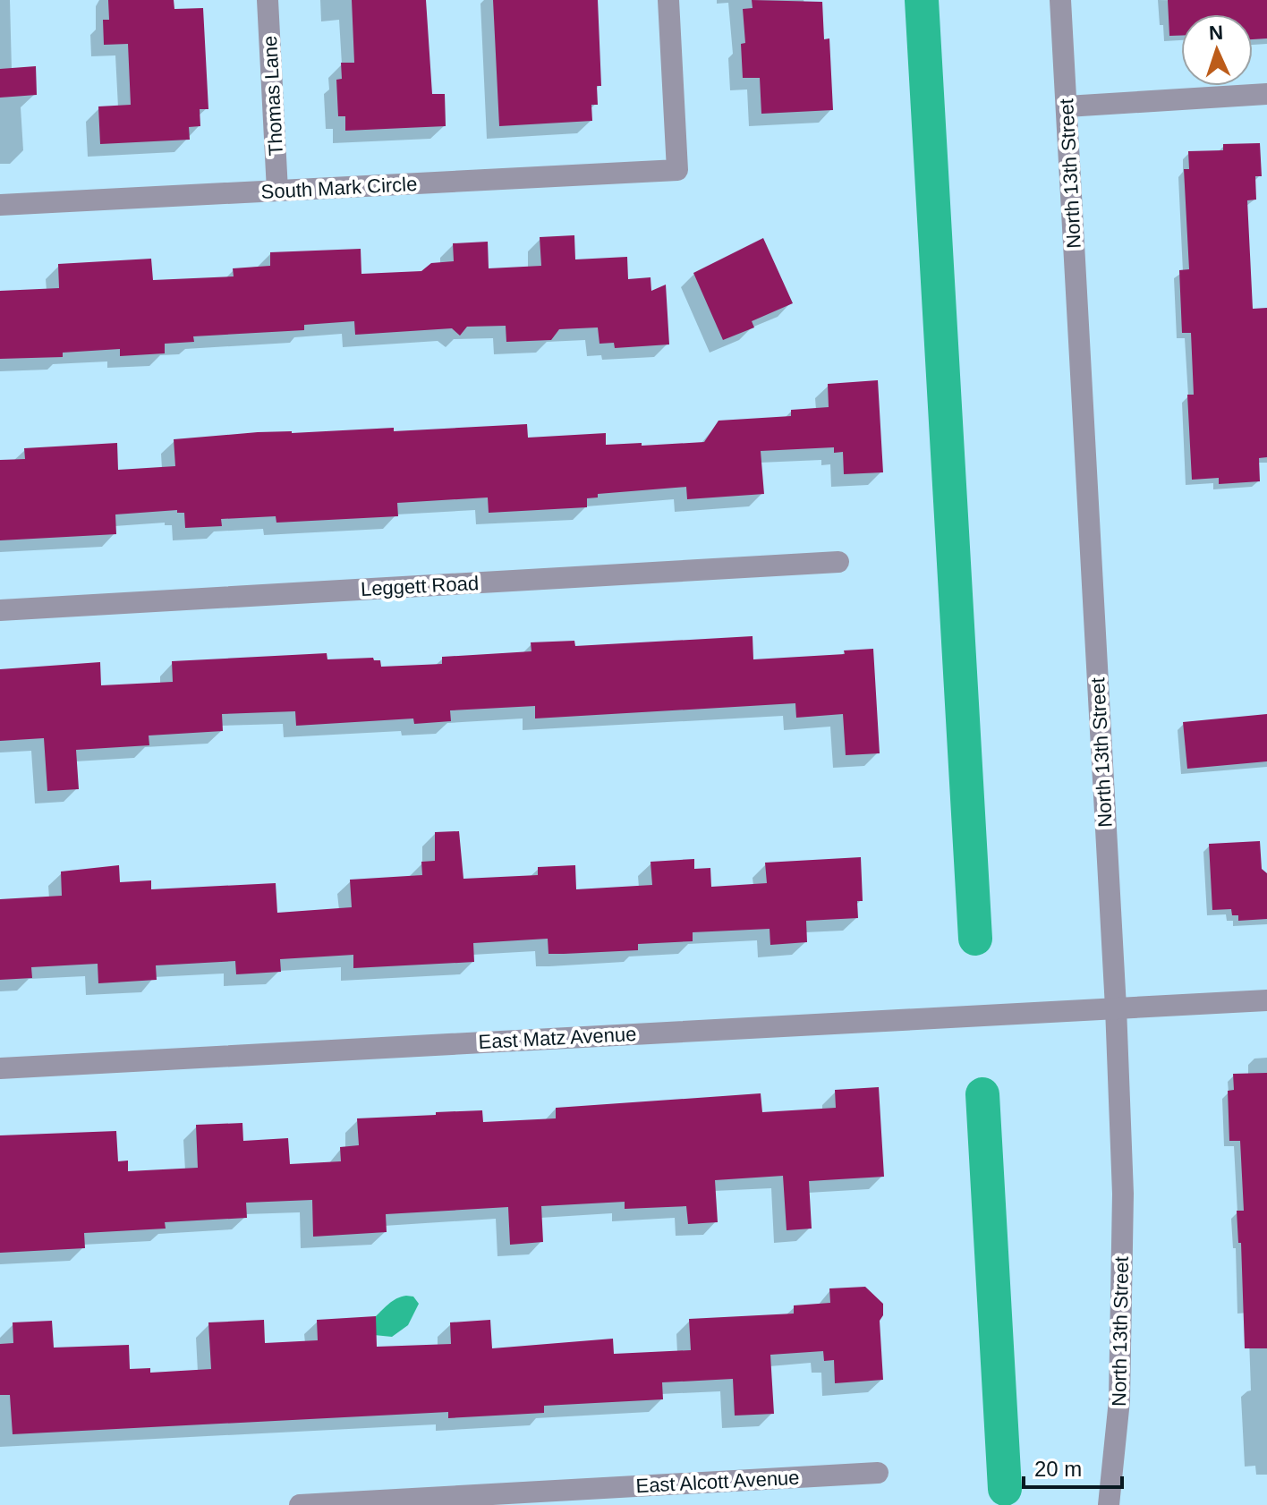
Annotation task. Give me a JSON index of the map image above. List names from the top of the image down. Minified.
{"streets":{"street":["Thomas Lane","North 13th Street","South Mark Circle","Leggett Road","East Matz Avenue","East Alcott Avenue"]},"crossings":[["Thomas Lane","South Mark Circle"],["North 13th Street","East Matz Avenue"]],"scale_bar":"20 m","north":"top"}
